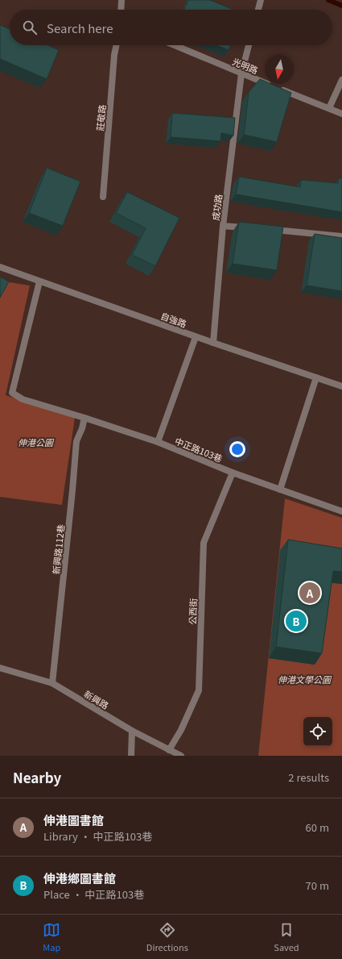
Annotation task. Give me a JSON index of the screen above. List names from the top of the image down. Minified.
{"streets":{"street":["光明路","莊敬路","成功路","自強路","中正路103巷","新興路112巷","公西街","新興路"]},"crossings":[["光明路","成功路"],["成功路","自強路"],["自強路","中正路103巷"],["中正路103巷","新興路112巷"],["中正路103巷","公西街"],["新興路112巷","新興路"],["公西街","新興路"]],"parks":["伸港公園","伸港文學公園"],"north":"bottom","page":{"search":"Search here","pins":["A","B"],"heading":["Nearby","2 results"],"list":[{"mark":"A","name":"伸港圖書館","note":"Library · 中正路103巷","value":"60 m"},{"mark":"B","name":"伸港鄉圖書館","note":"Place · 中正路103巷","value":"70 m"}],"nav":["Map","Directions","Saved"]}}
